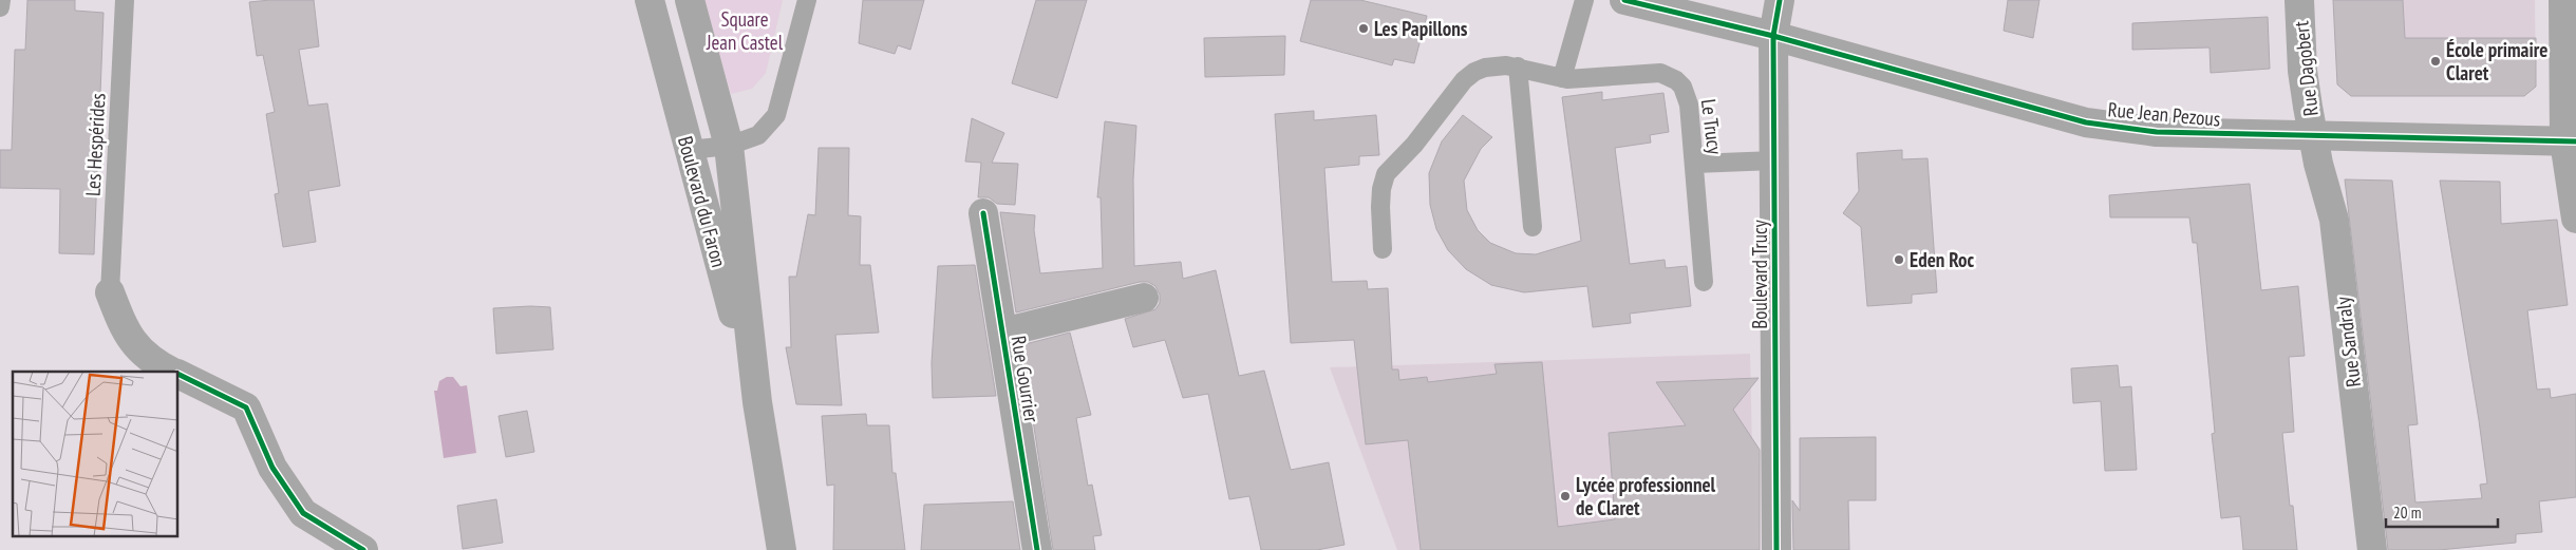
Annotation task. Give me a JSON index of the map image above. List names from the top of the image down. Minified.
{"streets":{"street":["Rue Dagobert","Rue Jean Pezous","Boulevard du Faron","Boulevard Trucy","Rue Sandraly","Rue Gourrier"],"lane":["Le Trucy","Les Hespérides"]},"crossings":[["Rue Dagobert","Rue Jean Pezous"],["Rue Dagobert","Rue Sandraly"],["Rue Jean Pezous","Boulevard Trucy"],["Rue Jean Pezous","Rue Sandraly"]],"parks":["Square Jean Castel"],"places":["Les Papillons","École primaire Claret","Eden Roc","Lycée professionnel de Claret"],"scale_bar":"20 m"}
